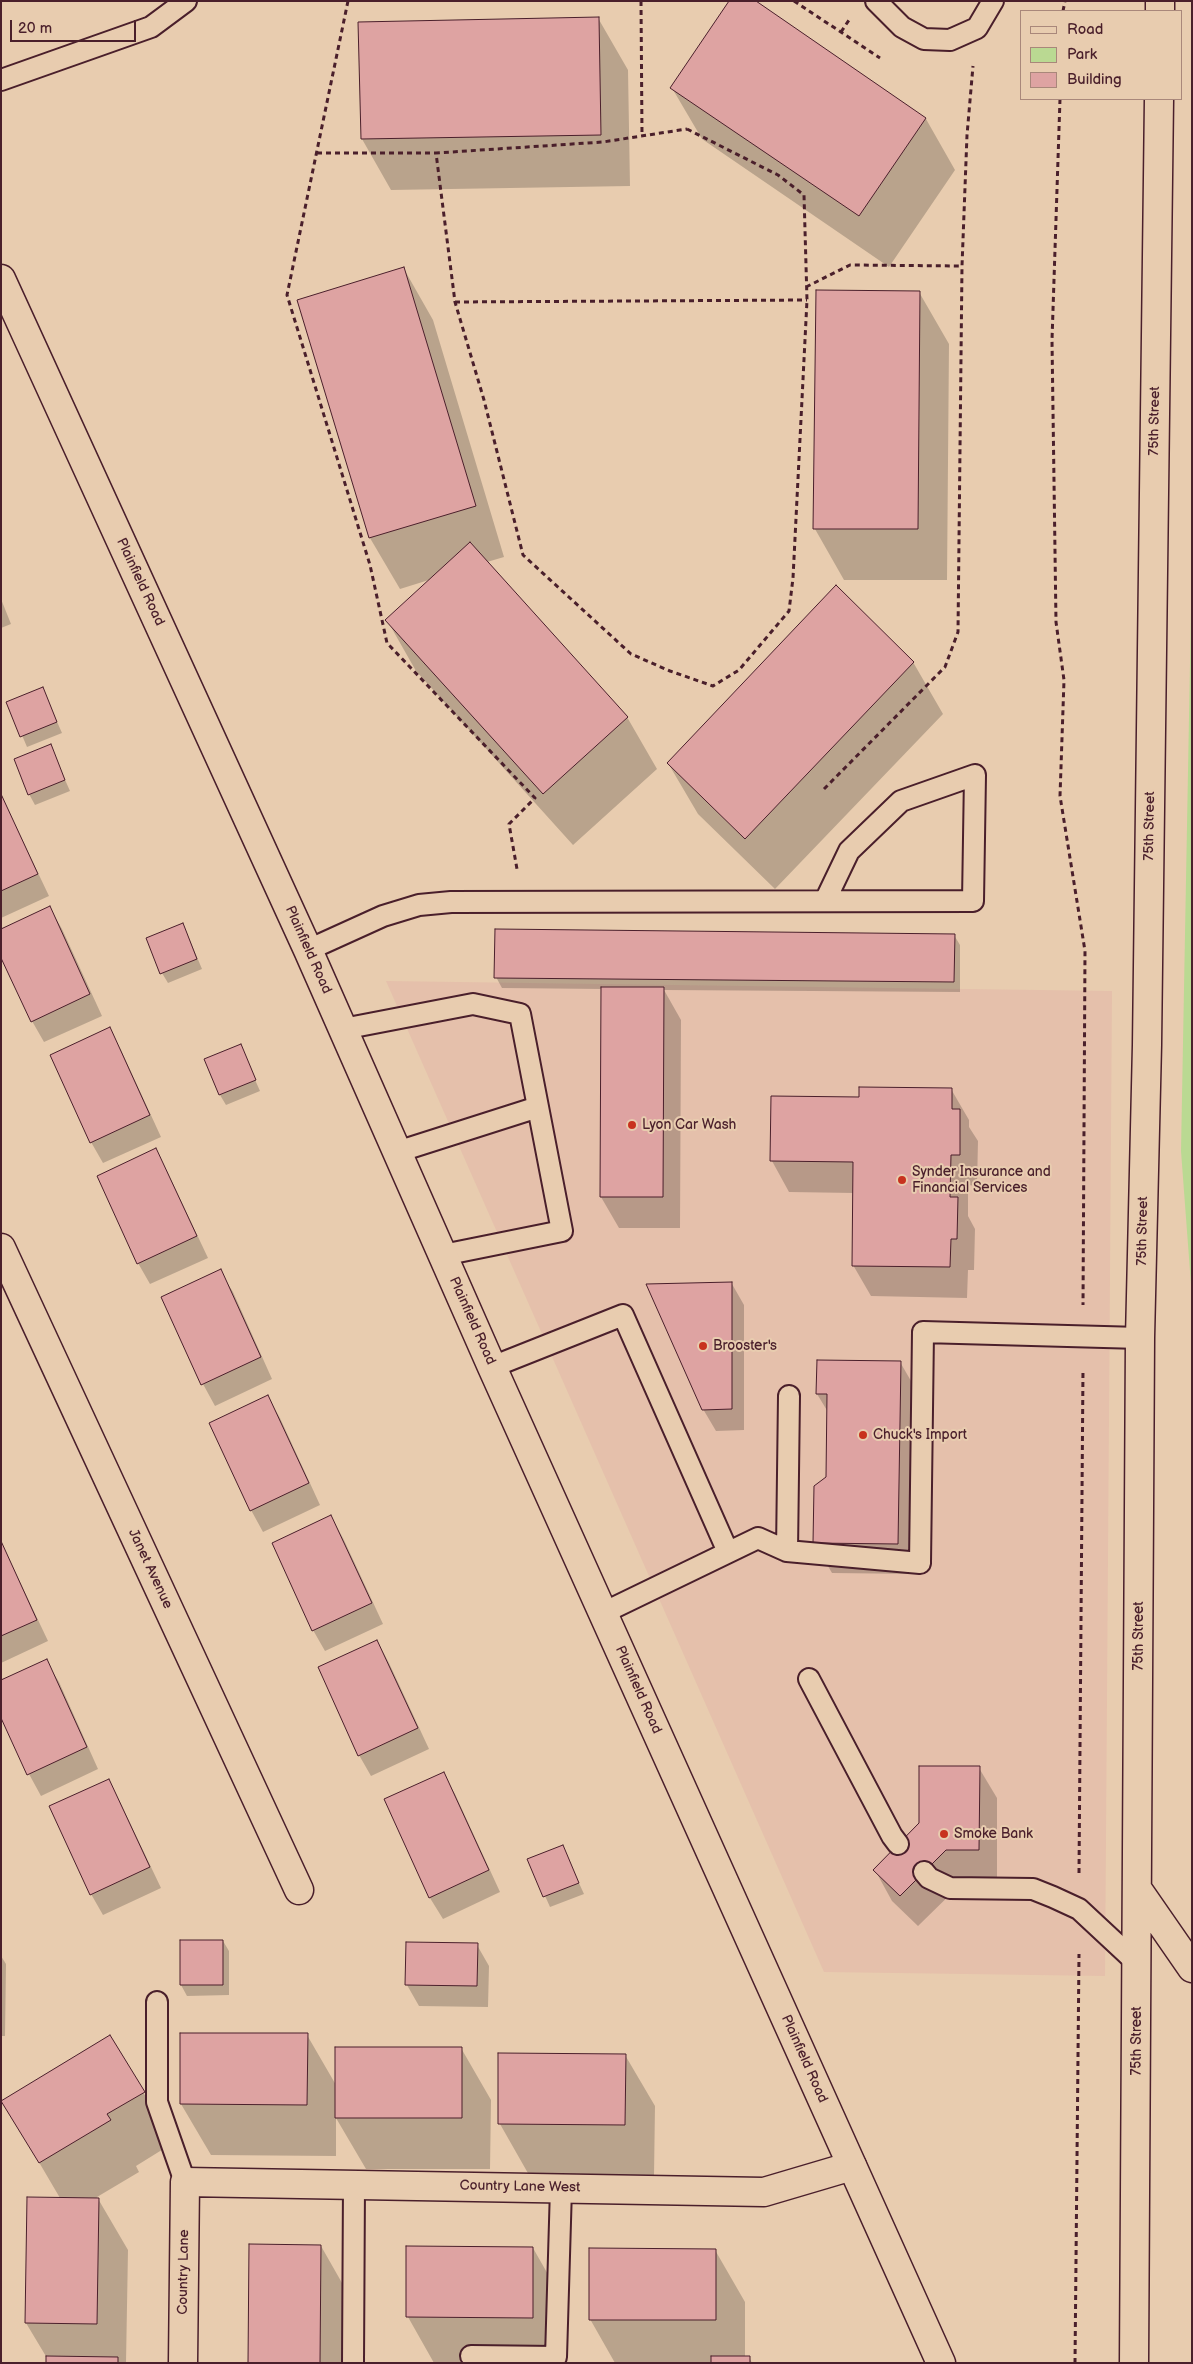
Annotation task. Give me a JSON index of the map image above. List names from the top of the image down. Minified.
{"streets":{"main road":["75th Street","Plainfield Road","Janet Avenue","Country Lane West","Country Lane"]},"crossings":[["Plainfield Road","Country Lane West"],["Country Lane West","Country Lane"]],"places":["Lyon Car Wash","Synder Insurance and Financial Services","Brooster's","Chuck's Import","Smoke Bank"],"legend":["Road","Park","Building"],"scale_bar":"20 m"}
